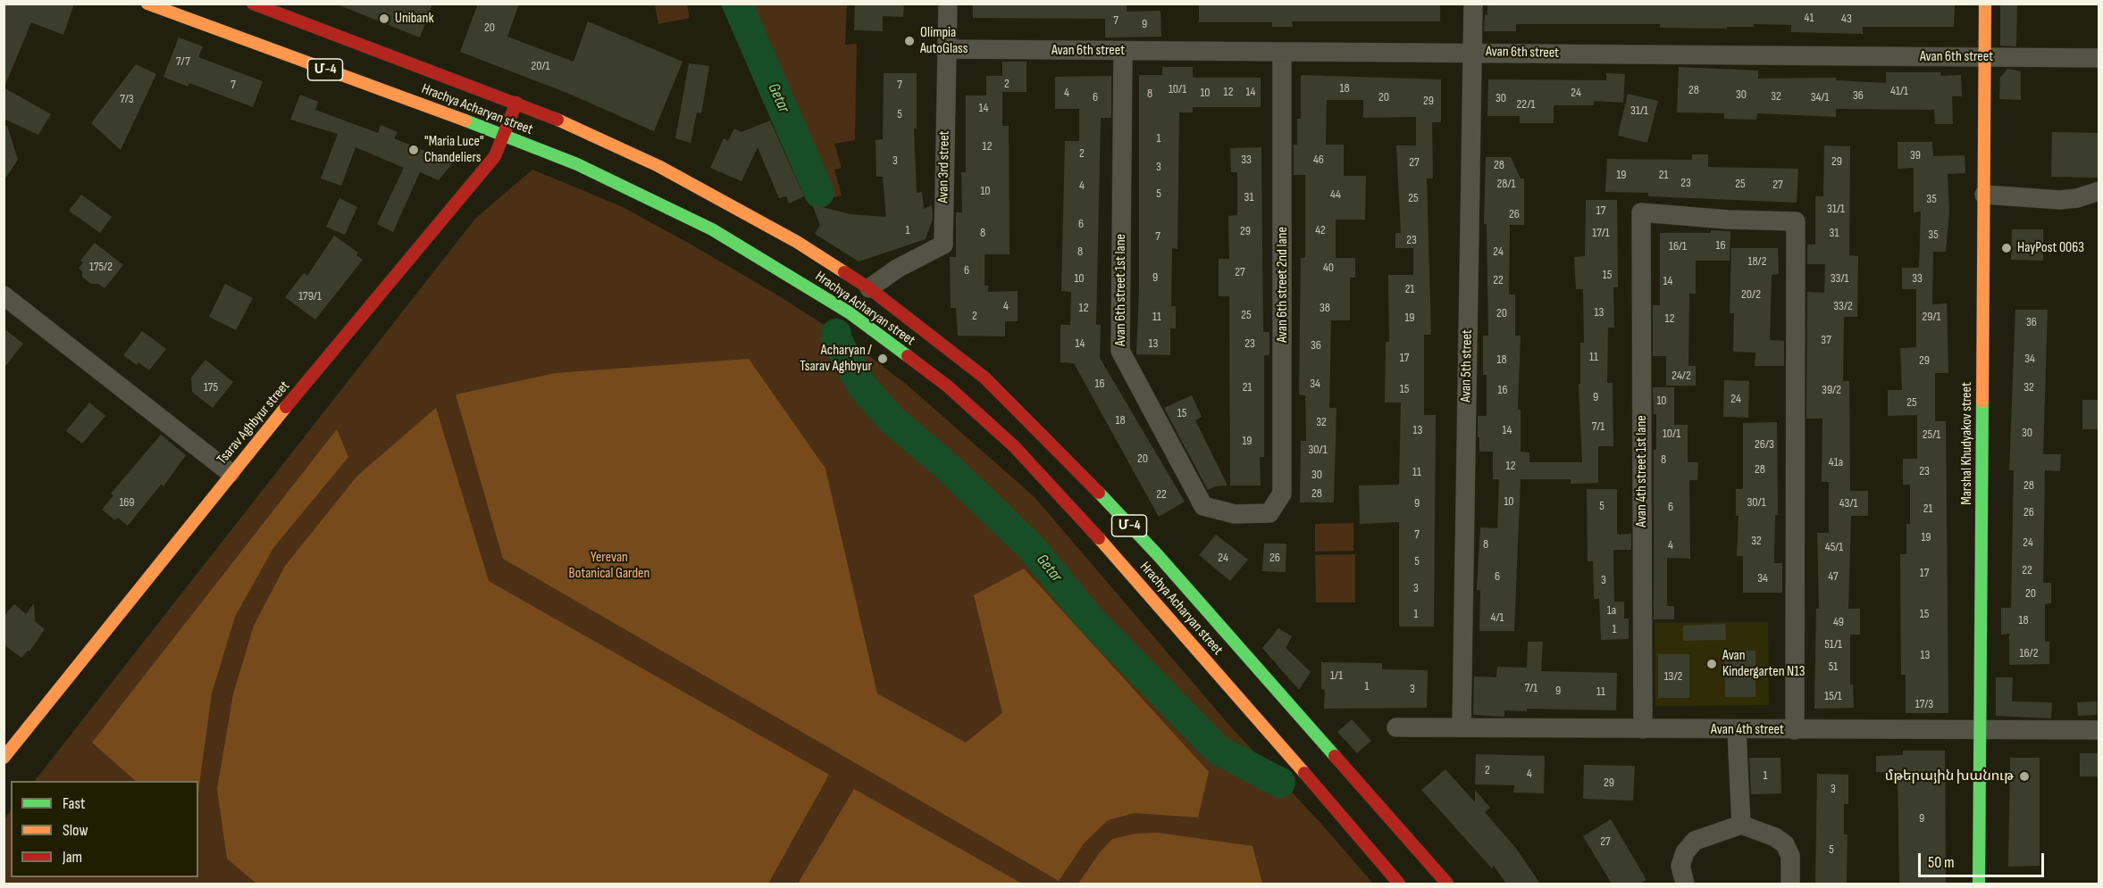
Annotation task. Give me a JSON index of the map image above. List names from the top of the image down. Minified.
{"streets":{"main road":["Մ-4","Hrachya Acharyan street","Tsarav Aghbyur street","Marshal Khudyakov street"],"street":["Avan 6th street","Avan 3rd street","Avan 6th street 2nd lane","Avan 6th street 1st lane","Avan 5th street","Avan 4th street 1st lane","Avan 4th street"]},"crossings":[["Avan 6th street","Avan 3rd street"],["Avan 6th street","Avan 6th street 2nd lane"],["Avan 6th street","Avan 6th street 1st lane"],["Avan 6th street","Avan 5th street"],["Avan 6th street","Marshal Khudyakov street"],["Hrachya Acharyan street","Avan 3rd street"],["Hrachya Acharyan street","Tsarav Aghbyur street"],["Avan 6th street 2nd lane","Avan 6th street 1st lane"],["Avan 5th street","Avan 4th street"],["Marshal Khudyakov street","Avan 4th street"],["Avan 4th street 1st lane","Avan 4th street"]],"water":["Getar"],"parks":["Yerevan Botanical Garden"],"places":["Unibank","Olimpia AutoGlass","\"Maria Luce\" Chandeliers","HayPost 0063","Acharyan / Tsarav Aghbyur","Avan Kindergarten N13","մթերային խանութ"],"house_numbers":["41","43","7","9","20","7/7","20/1","2","7","7","18","10/1","28","41/1","12","14","4","10","24","8","30","36","32","6","20","34/1","30","7/3","29","22/1","14","31/1","5","1","12","2","39","33","46","3","29","27","28","3","19","21","23","28/1","25","27","4","10","5","44","31","25","35","31/1","17","26","6","1","42","29","8","17/1","31","35","7","23","16","16/1","8","24","18/2","175/2","40","6","27","15","9","10","33/1","33","22","14","21","20/2","179/1","4","33/2","12","38","13","20","25","2","11","29/1","19","12","36","37","14","13","23","36","11","17","34","18","29","24/2","16","34","175","21","32","15","16","39/2","9","24","10","25","15","18","32","7/1","13","14","30","10/1","25/1","19","26/3","30/1","20","8","41a","12","28","23","11","30","28","28","22","10","169","30/1","9","43/1","5","6","21","26","7","19","32","24","8","4","45/1","24","26","5","22","17","6","47","34","3","3","20","1a","1","15","4/1","18","49","1","51/1","16/2","13","51","1/1","13/2","1","7/1","3","9","11","15/1","17/3","2","4","1","29","3","9","27","5"],"legend":["Fast","Slow","Jam"],"scale_bar":"50 m"}
